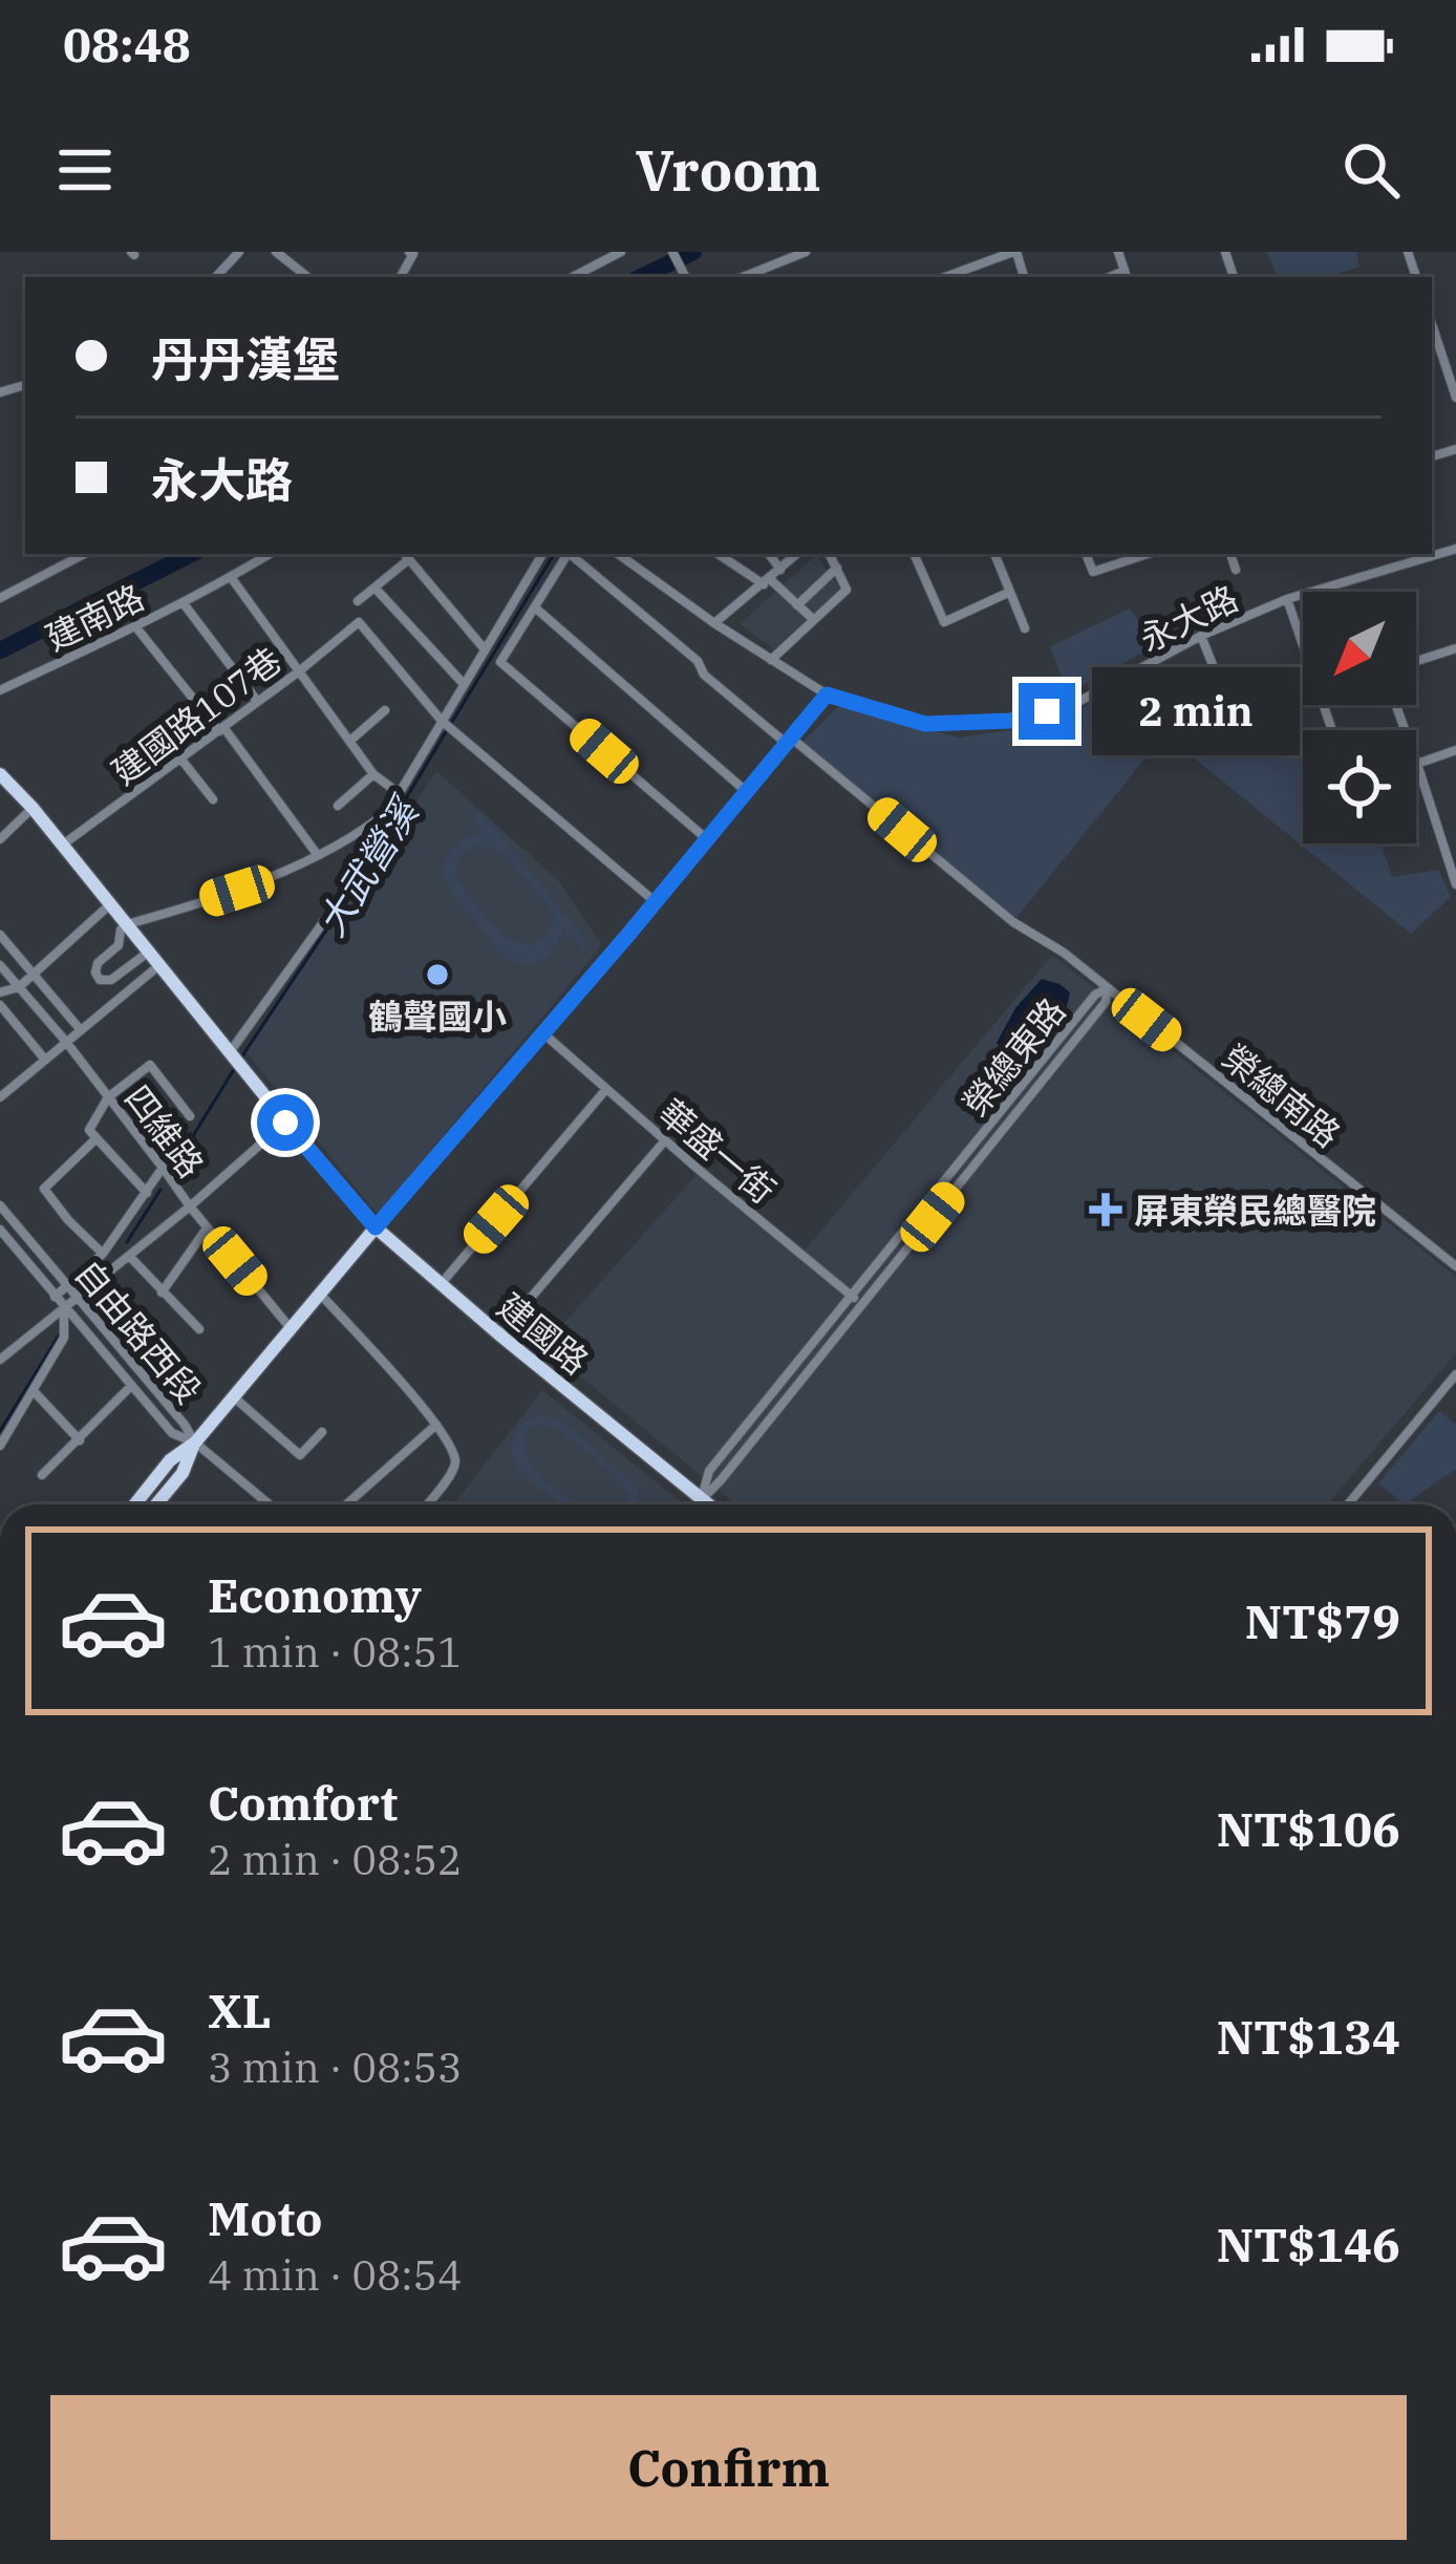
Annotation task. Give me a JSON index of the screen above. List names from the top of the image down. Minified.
{"streets":{"main road":["建國路"],"street":["建南路","永大路","建國路107巷","榮總東路","榮總南路","四維路","華盛一街","自由路西段"]},"crossings":[["建國路107巷","建國路"],["榮總東路","榮總南路"],["榮總東路","華盛一街"],["榮總東路","建國路"]],"water":["大武營溪"],"places":{"other":["鶴聲國小"],"health":["屏東榮民總醫院"]},"north":"bottom left","page":{"status":"08:48","header":"Vroom","banner":["丹丹漢堡","永大路"],"bubble":"2 min","list":[{"name":"Economy","note":"1 min · 08:51","value":"NT$79"},{"name":"Comfort","note":"2 min · 08:52","value":"NT$106"},{"name":"XL","note":"3 min · 08:53","value":"NT$134"},{"name":"Moto","note":"4 min · 08:54","value":"NT$146"}],"buttons":"Confirm"}}
